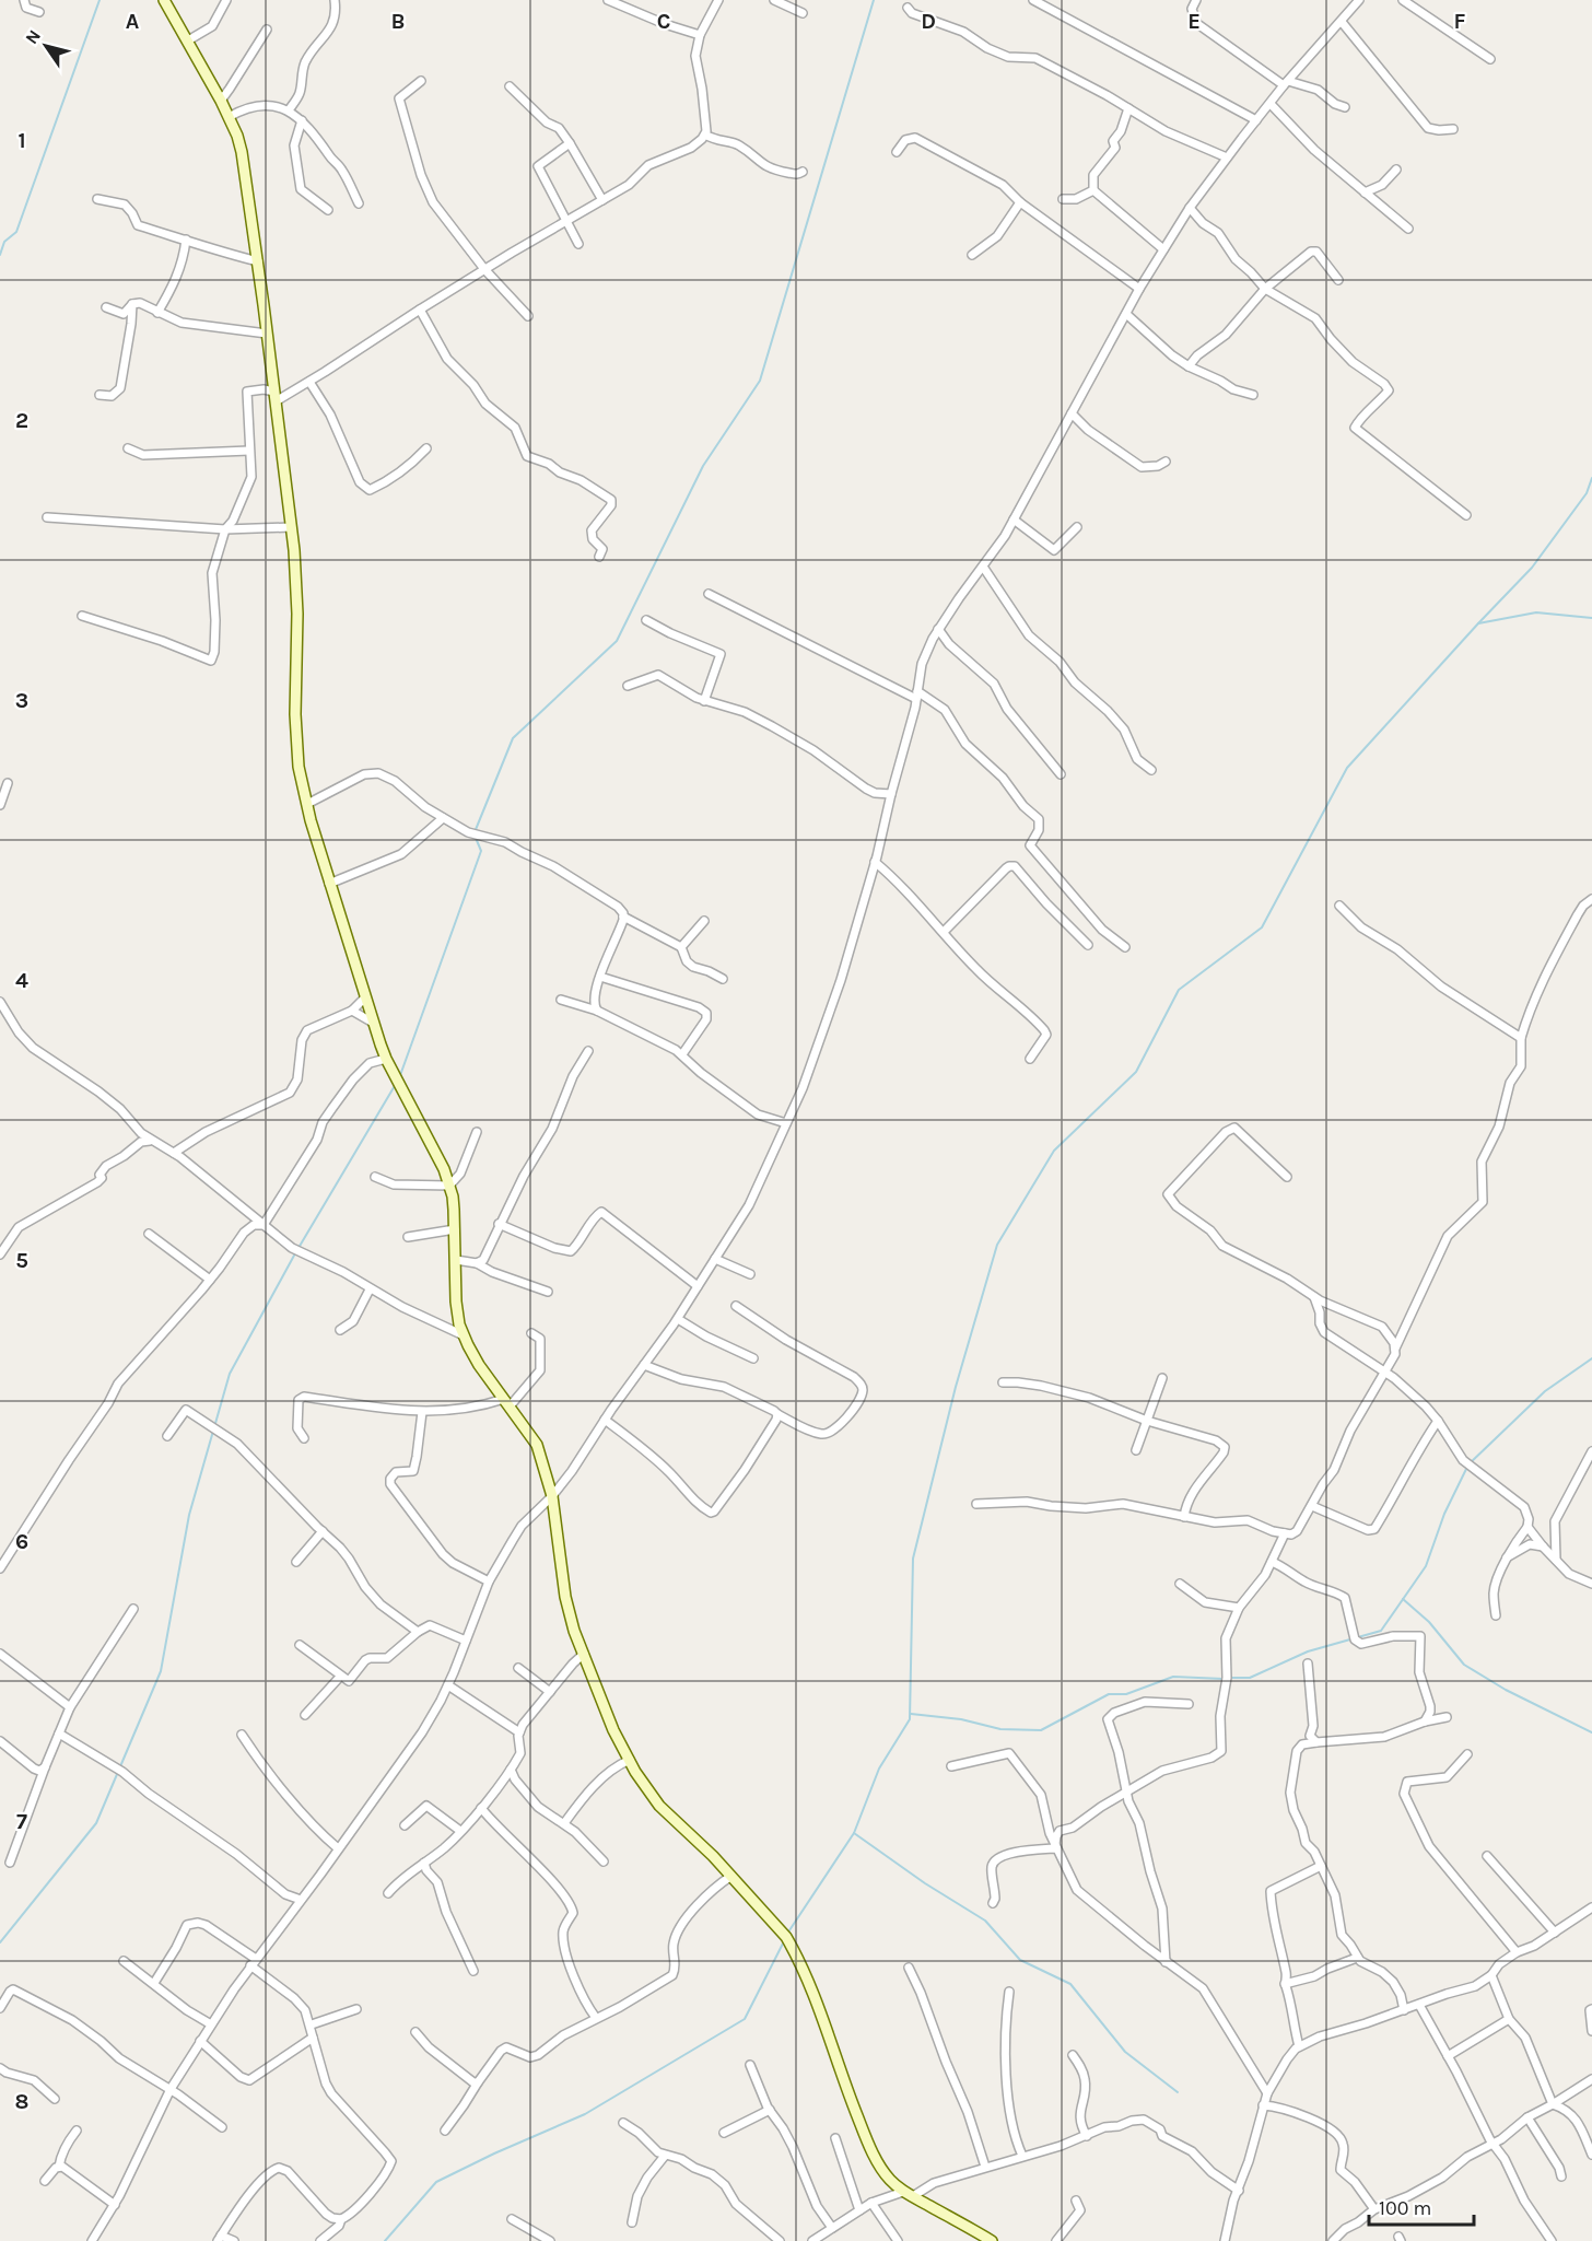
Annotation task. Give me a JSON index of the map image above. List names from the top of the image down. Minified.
{"scale_bar":"100 m","north":"top left","grid":{"columns":["A","B","C","D","E","F"],"rows":["1","2","3","4","5","6","7","8"]}}
